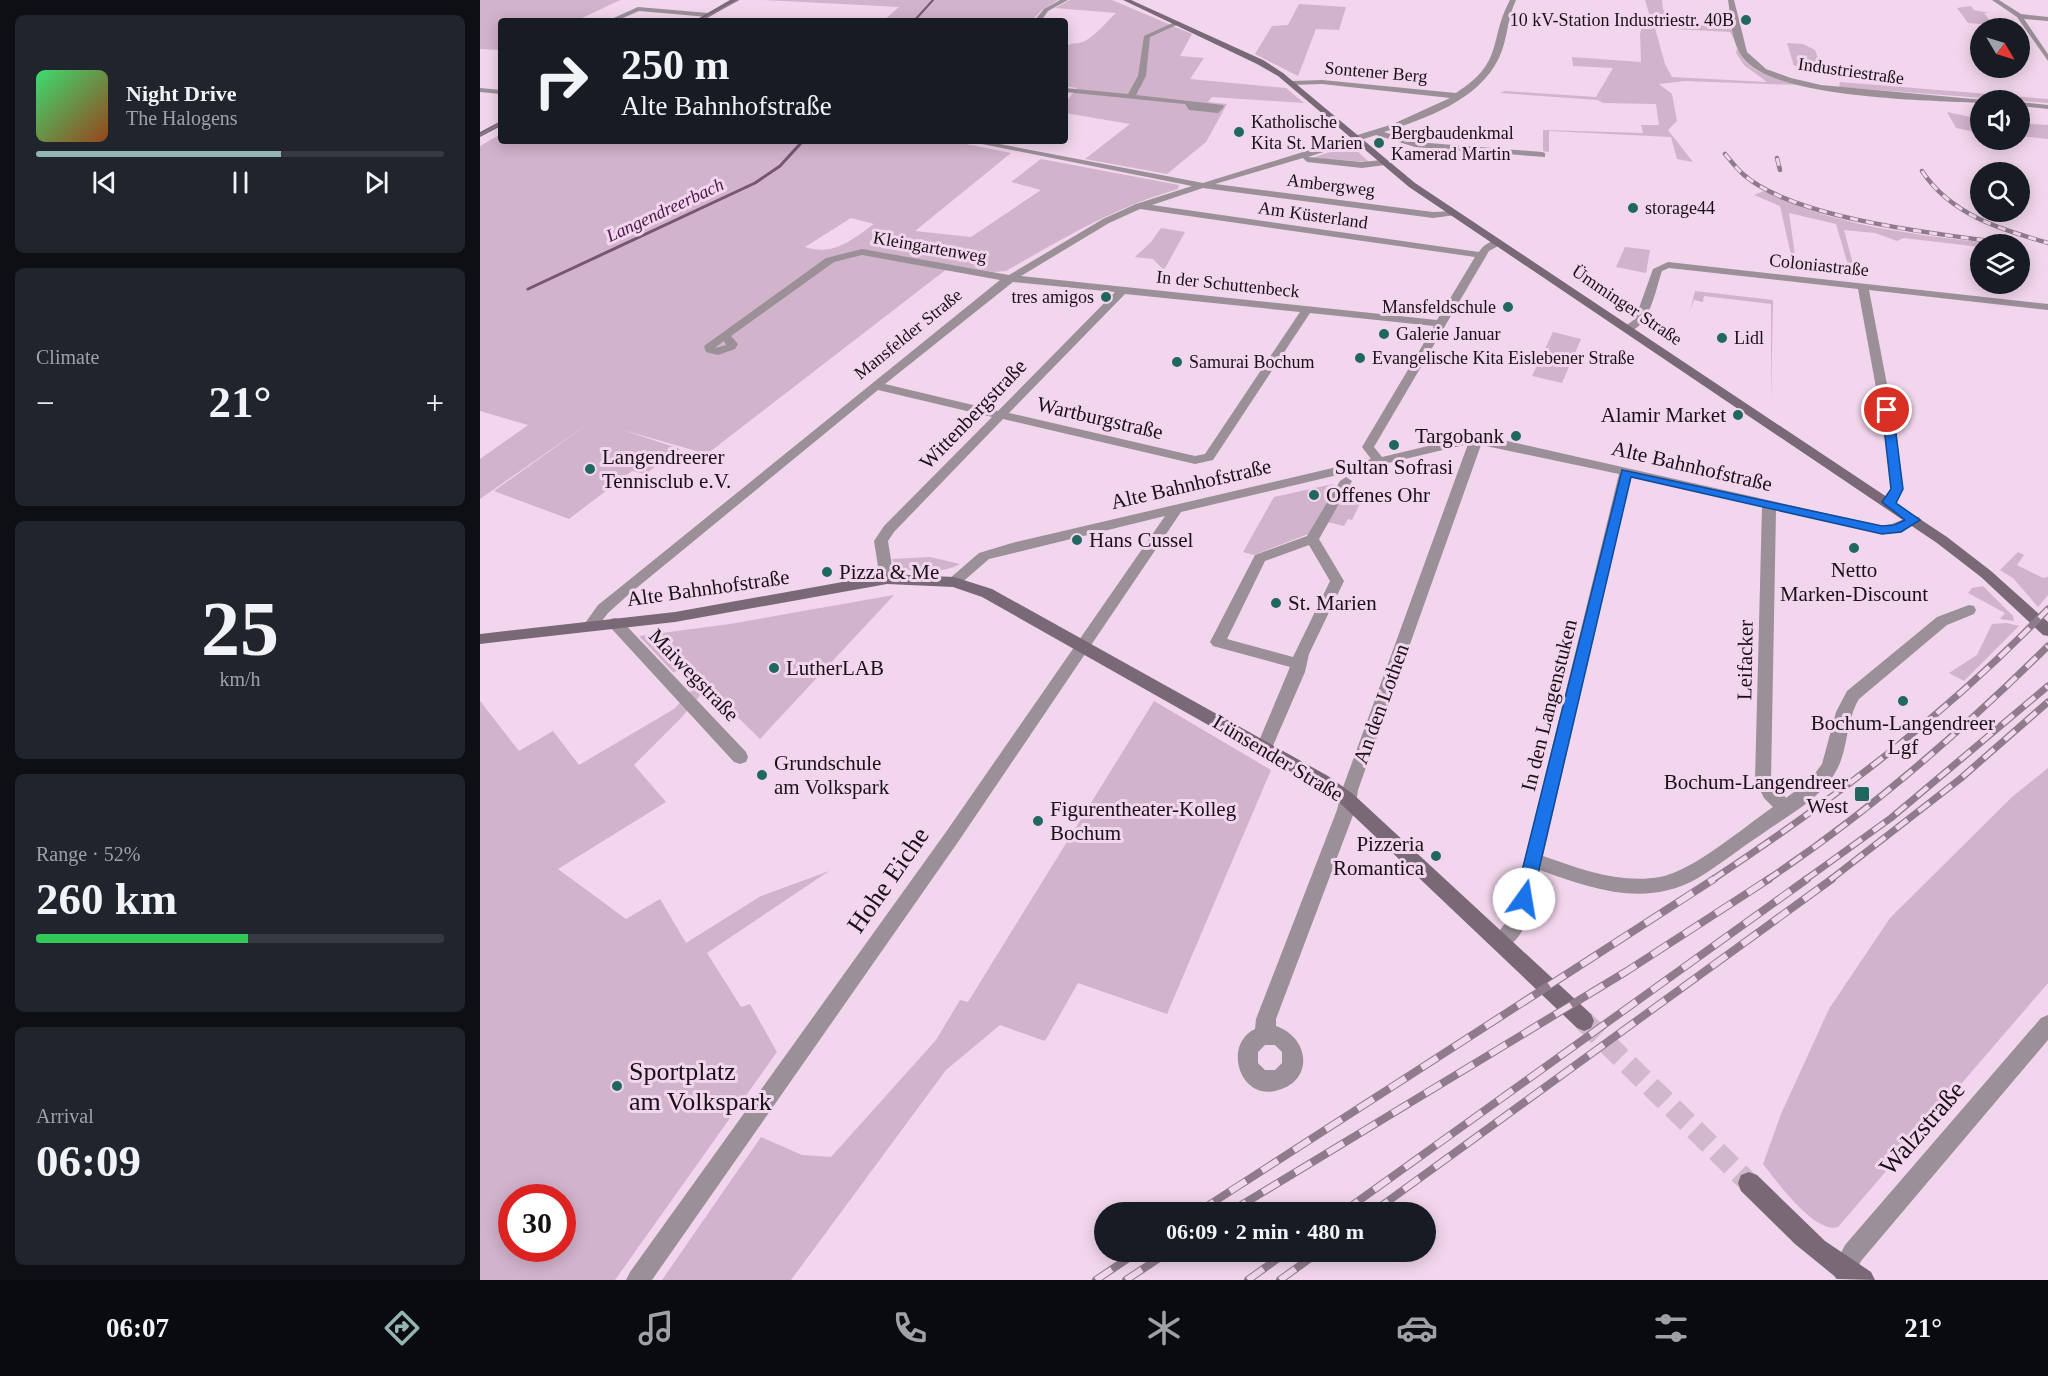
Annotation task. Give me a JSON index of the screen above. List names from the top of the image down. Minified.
{"streets":{"street":["Industriestraße","Sontener Berg","Ambergweg","Am Küsterland","Kleingartenweg","Coloniastraße","In der Schuttenbeck","Ümminger Straße","Mansfelder Straße","Wittenbergstraße","Wartburgstraße","Alte Bahnhofstraße","Leifacker","Maiwegstraße","An den Lothen","In den Langenstuken","Lünsender Straße","Hohe Eiche","Walzstraße"]},"crossings":[["Sontener Berg","Ümminger Straße"],["Ambergweg","Ümminger Straße"],["Ambergweg","Mansfelder Straße"],["Am Küsterland","Mansfelder Straße"],["Kleingartenweg","In der Schuttenbeck"],["Kleingartenweg","Mansfelder Straße"],["Coloniastraße","Ümminger Straße"],["In der Schuttenbeck","Mansfelder Straße"],["In der Schuttenbeck","Wittenbergstraße"],["In der Schuttenbeck","Wartburgstraße"],["Ümminger Straße","Mansfelder Straße"],["Ümminger Straße","Alte Bahnhofstraße"],["Mansfelder Straße","Wartburgstraße"],["Mansfelder Straße","Alte Bahnhofstraße"],["Wittenbergstraße","Wartburgstraße"],["Wittenbergstraße","Alte Bahnhofstraße"],["Alte Bahnhofstraße","Leifacker"],["Alte Bahnhofstraße","Maiwegstraße"],["Alte Bahnhofstraße","An den Lothen"],["Alte Bahnhofstraße","In den Langenstuken"],["Alte Bahnhofstraße","Lünsender Straße"],["Alte Bahnhofstraße","Hohe Eiche"],["An den Lothen","Lünsender Straße"],["In den Langenstuken","Lünsender Straße"],["Lünsender Straße","Hohe Eiche"]],"water":["Langendreerbach"],"places":{"other":["10 kV-Station Industriestr. 40B","Katholische Kita St. Marien","Bergbaudenkmal Kamerad Martin","storage44","tres amigos","Mansfeldschule","Galerie Januar","Lidl","Evangelische Kita Eislebener Straße","Samurai Bochum","Alamir Market","Targobank","Sultan Sofrasi","Langendreerer Tennisclub e.V.","Offenes Ohr","Hans Cussel","Netto Marken-Discount","Pizza & Me","St. Marien","LutherLAB","Bochum-Langendreer Lgf","Grundschule am Volkspark","Figurentheater-Kolleg Bochum","Pizzeria Romantica","Sportplatz am Volkspark"],"transit":["Bochum-Langendreer West"]},"north":"bottom right","page":{"turn":["250 m","Alte Bahnhofstraße"],"song":["Night Drive","The Halogens"],"tile":["Climate",["25","km/h"],["Range · 52%","260 km"],["Arrival","06:09"]],"heat":["−","21°","+"],"limit":"30","trip":"06:09 · 2 min · 480 m","tabs":["06:07","21°"]}}
